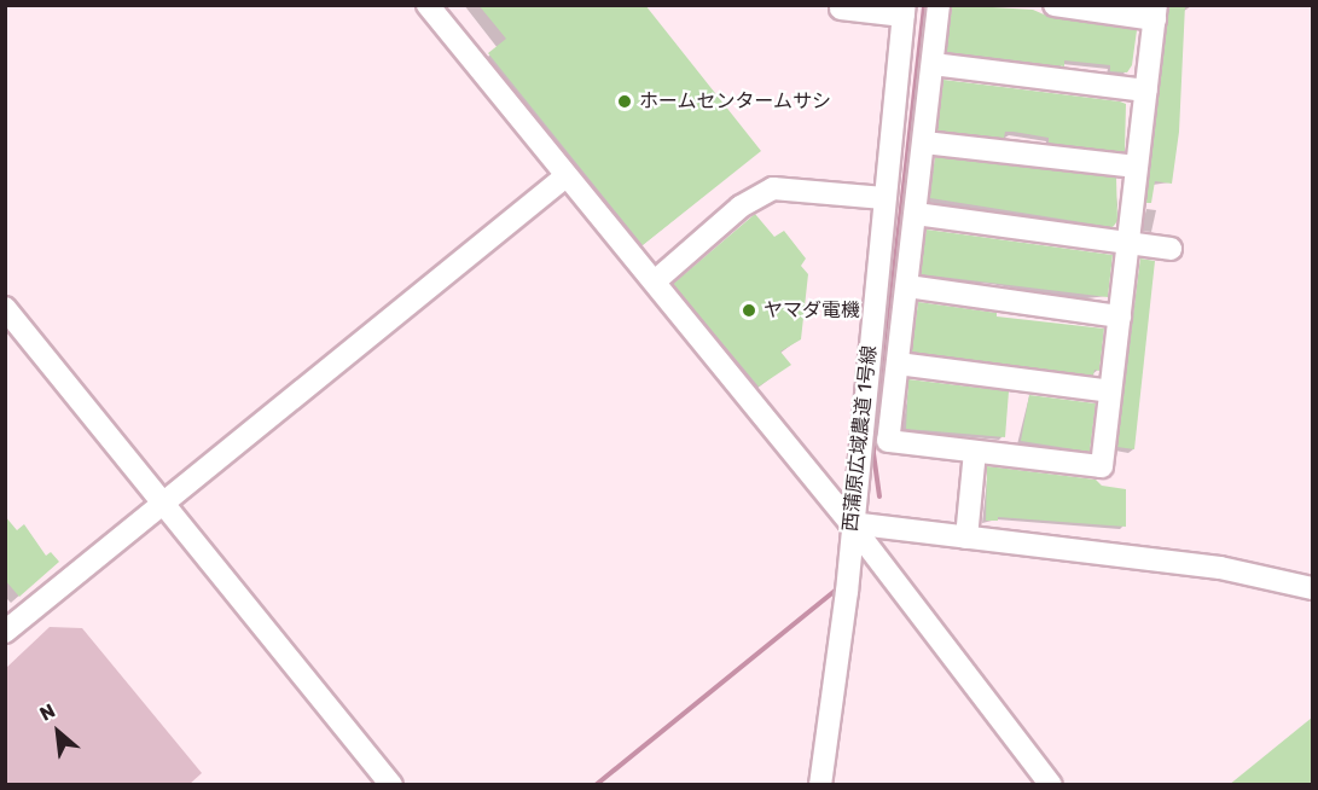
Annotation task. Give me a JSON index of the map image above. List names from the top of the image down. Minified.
{"streets":{"street":["西蒲原広域農道 1号線"]},"places":["ホームセンタームサシ","ヤマダ電機"],"north":"top left"}
